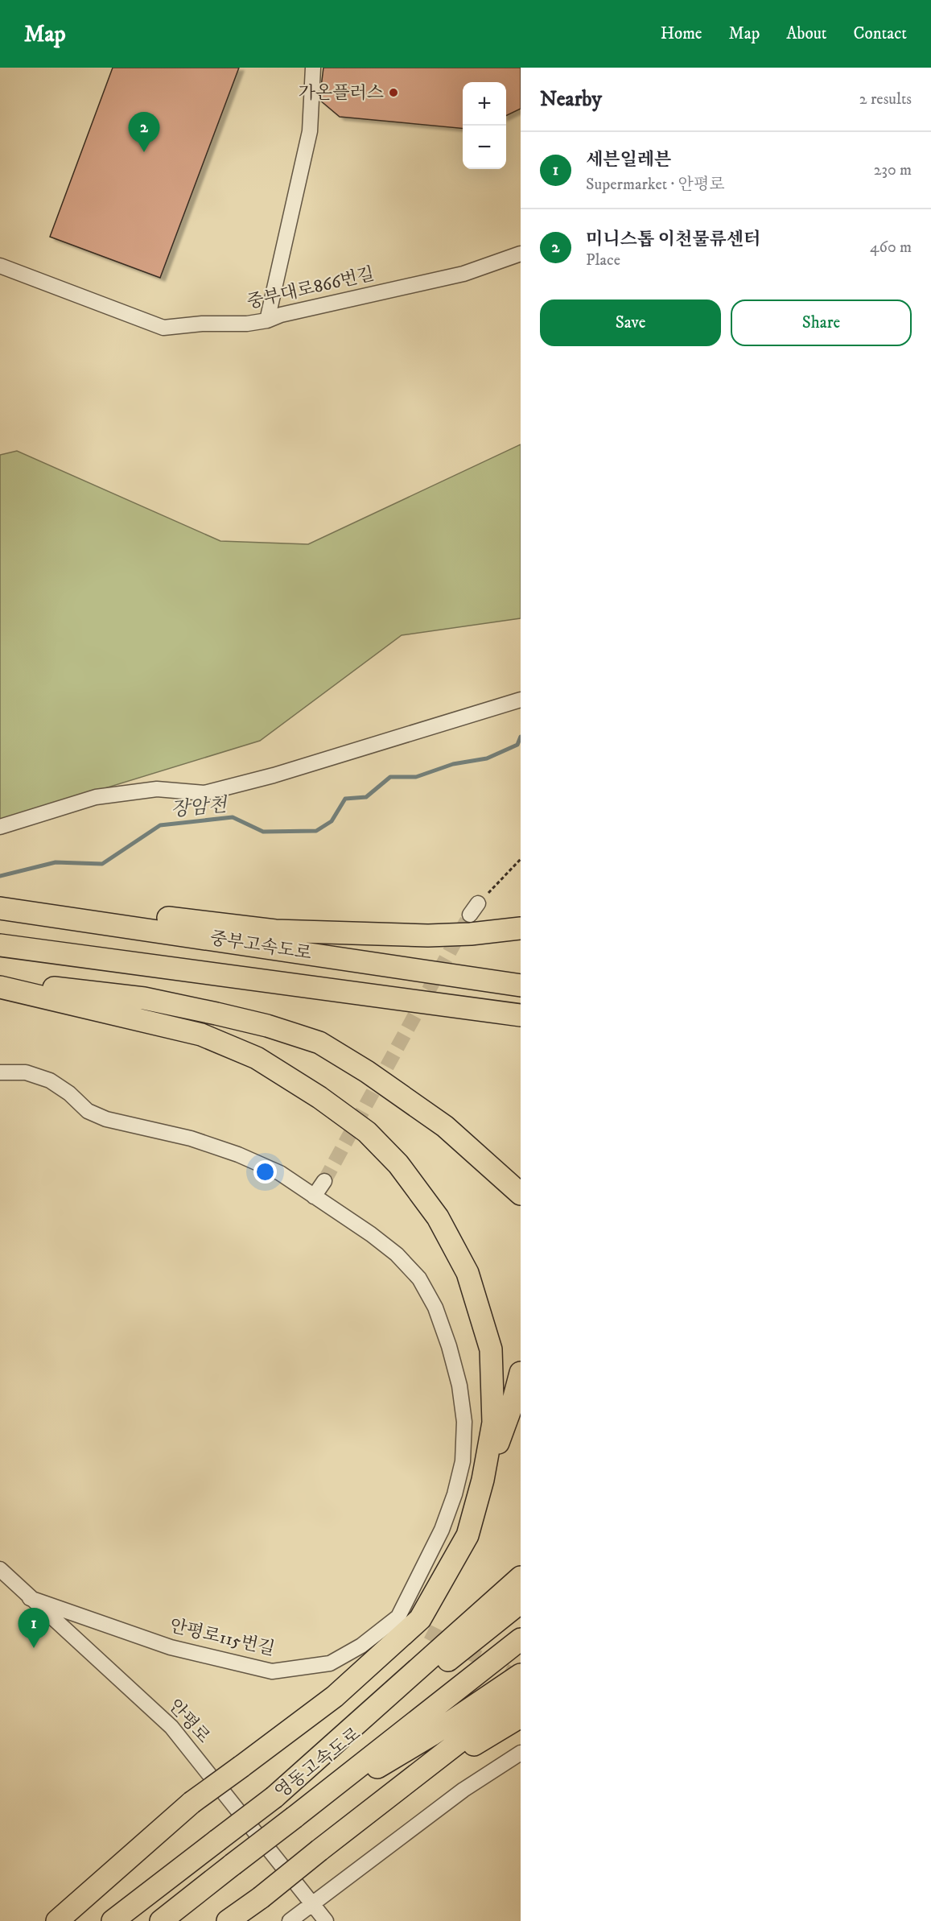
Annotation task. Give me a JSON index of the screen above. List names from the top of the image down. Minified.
{"streets":{"highway":["중부고속도로","영동고속도로"],"street":["중부대로866번길","안평로115번길","안평로"]},"crossings":[["안평로115번길","안평로"]],"water":["장암천"],"places":["가온플러스"],"page":{"header":"Map","nav":["Home","Map","About","Contact"],"heading":["Nearby","2 results"],"map_buttons":["+","−"],"pins":["2","1"],"list":[{"mark":"1","name":"세븐일레븐","note":"Supermarket · 안평로","value":"230 m"},{"mark":"2","name":"미니스톱 이천물류센터","note":"Place","value":"460 m"}],"buttons":["Save","Share"]}}
